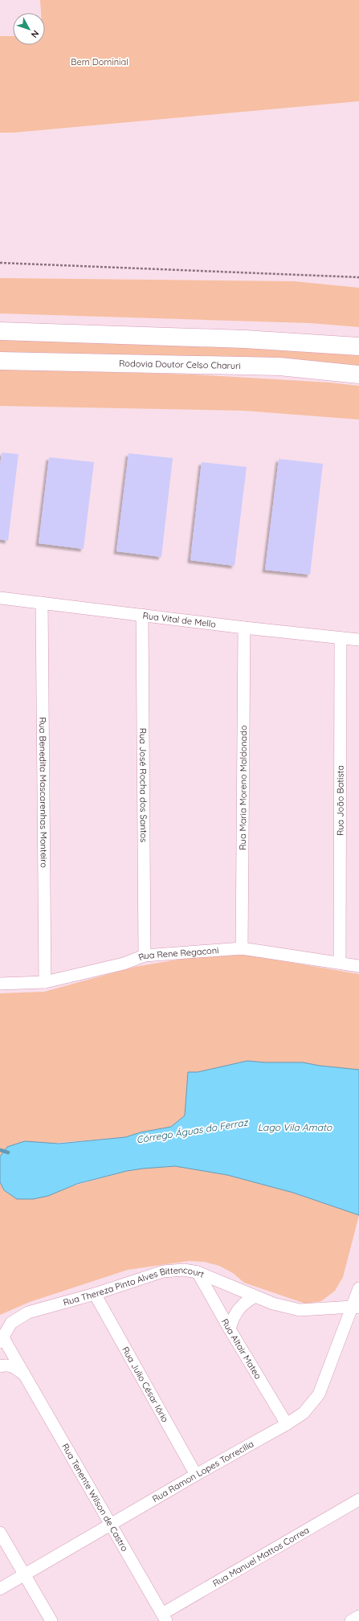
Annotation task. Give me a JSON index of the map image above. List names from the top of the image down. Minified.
{"streets":{"highway":["Rodovia Doutor Celso Charuri"],"street":["Rua Vital de Mello","Rua José Rocha dos Santos","Rua Maria Moreno Maldonado","Rua Benedita Mascarenhas Monteiro","Rua João Batista","Rua Rene Regaconi","Rua Thereza Pinto Alves Bittencourt","Rua Altair Mateo","Rua Julio César Iório","Rua Ramon Lopes Torrecilia","Rua Tenente Wilson de Castro","Rua Manuel Mattos Correa"]},"crossings":[["Rua Vital de Mello","Rua José Rocha dos Santos"],["Rua Vital de Mello","Rua Maria Moreno Maldonado"],["Rua Vital de Mello","Rua Benedita Mascarenhas Monteiro"],["Rua Vital de Mello","Rua João Batista"],["Rua José Rocha dos Santos","Rua Rene Regaconi"],["Rua Maria Moreno Maldonado","Rua Rene Regaconi"],["Rua Benedita Mascarenhas Monteiro","Rua Rene Regaconi"],["Rua João Batista","Rua Rene Regaconi"],["Rua Thereza Pinto Alves Bittencourt","Rua Altair Mateo"],["Rua Thereza Pinto Alves Bittencourt","Rua Julio César Iório"],["Rua Thereza Pinto Alves Bittencourt","Rua Ramon Lopes Torrecilia"],["Rua Thereza Pinto Alves Bittencourt","Rua Tenente Wilson de Castro"],["Rua Altair Mateo","Rua Ramon Lopes Torrecilia"],["Rua Julio César Iório","Rua Ramon Lopes Torrecilia"],["Rua Ramon Lopes Torrecilia","Rua Tenente Wilson de Castro"],["Rua Tenente Wilson de Castro","Rua Manuel Mattos Correa"]],"water":["Lago Vila Amato","Córrego Águas do Ferraz"],"parks":["Bem Dominial"],"north":"bottom right"}
